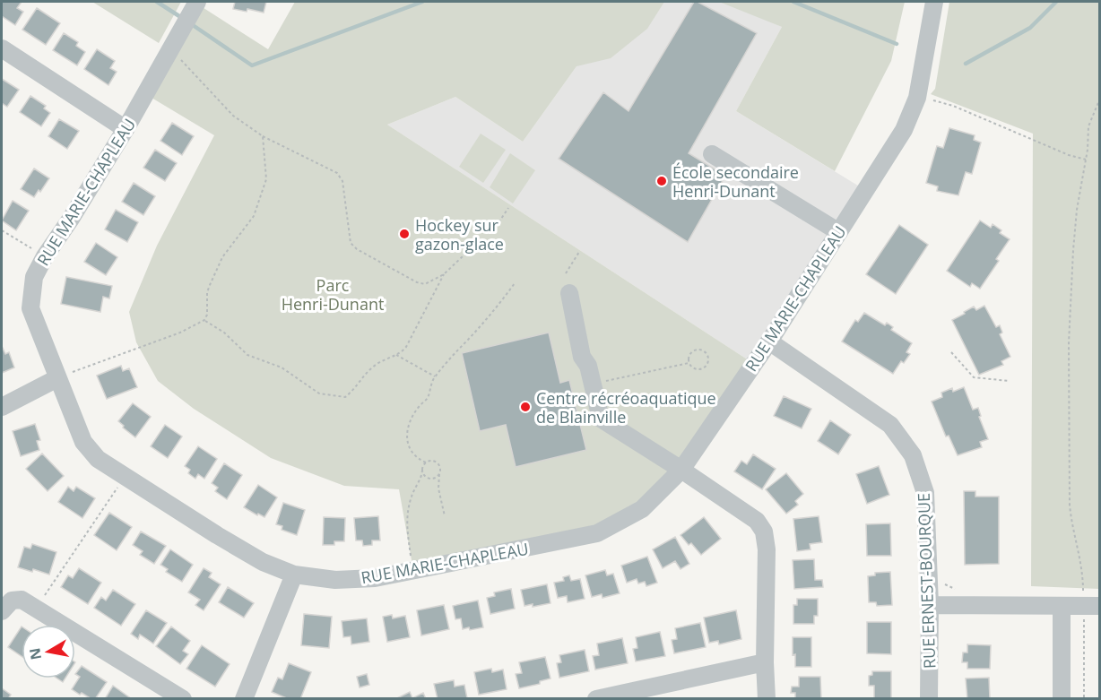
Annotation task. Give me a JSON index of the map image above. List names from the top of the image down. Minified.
{"streets":{"street":["RUE MARIE-CHAPLEAU","RUE ERNEST-BOURQUE"]},"crossings":[["RUE MARIE-CHAPLEAU","RUE ERNEST-BOURQUE"]],"parks":["Parc Henri-Dunant"],"places":["École secondaire Henri-Dunant","Hockey sur gazon-glace","Centre récréoaquatique de Blainville"],"north":"left"}
